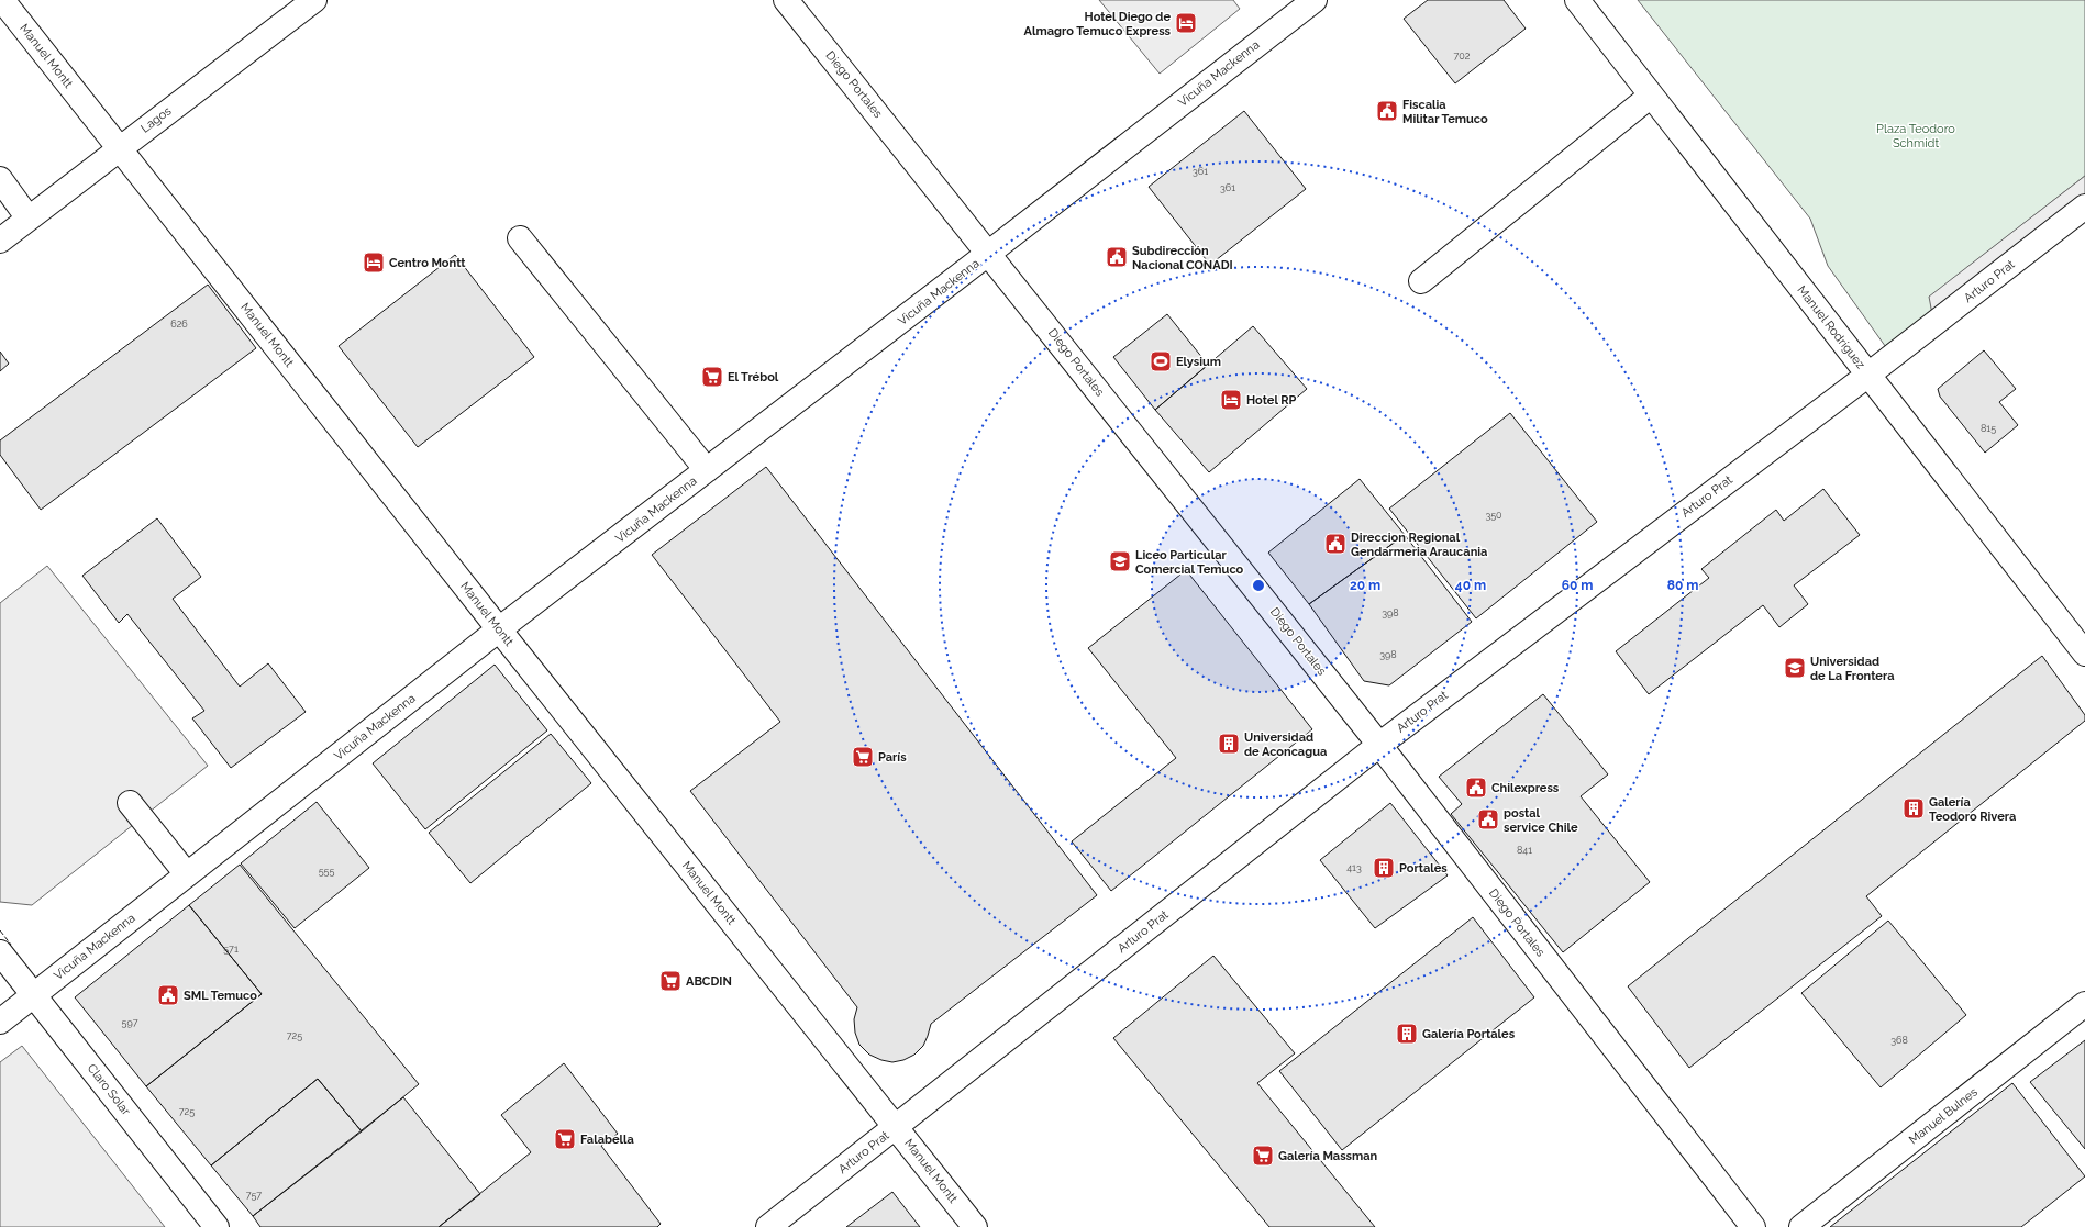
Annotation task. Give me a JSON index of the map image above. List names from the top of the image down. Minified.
{"streets":{"street":["Manuel Montt","Vicuña Mackenna","Diego Portales","Lagos","Arturo Prat","Manuel Rodríguez","Claro Solar","Manuel Bulnes"]},"crossings":[["Manuel Montt","Vicuña Mackenna"],["Manuel Montt","Lagos"],["Manuel Montt","Arturo Prat"],["Vicuña Mackenna","Diego Portales"],["Vicuña Mackenna","Claro Solar"],["Diego Portales","Arturo Prat"],["Arturo Prat","Manuel Rodríguez"]],"parks":["Plaza Teodoro Schmidt"],"places":{"hotel":["Hotel Diego de Almagro Temuco Express","Centro Montt","Hotel RP"],"public building":["Fiscalia Militar Temuco","Subdirección Nacional CONADI","Direccion Regional Gendarmeria Araucania","Chilexpress","postal service Chile","SML Temuco"],"sports":["Elysium"],"supermarket":["El Trébol","París","ABCDIN","Falabella","Galería Massman"],"school or university":["Liceo Particular Comercial Temuco","Universidad de La Frontera"],"building":["Universidad de Aconcagua","Galería Teodoro Rivera","Portales","Galería Portales"]},"house_numbers":["702","361","361","626","815","350","398","398","841","413","555","571","597","725","368","725","757"],"rings":["20 m","40 m","60 m","80 m"]}
